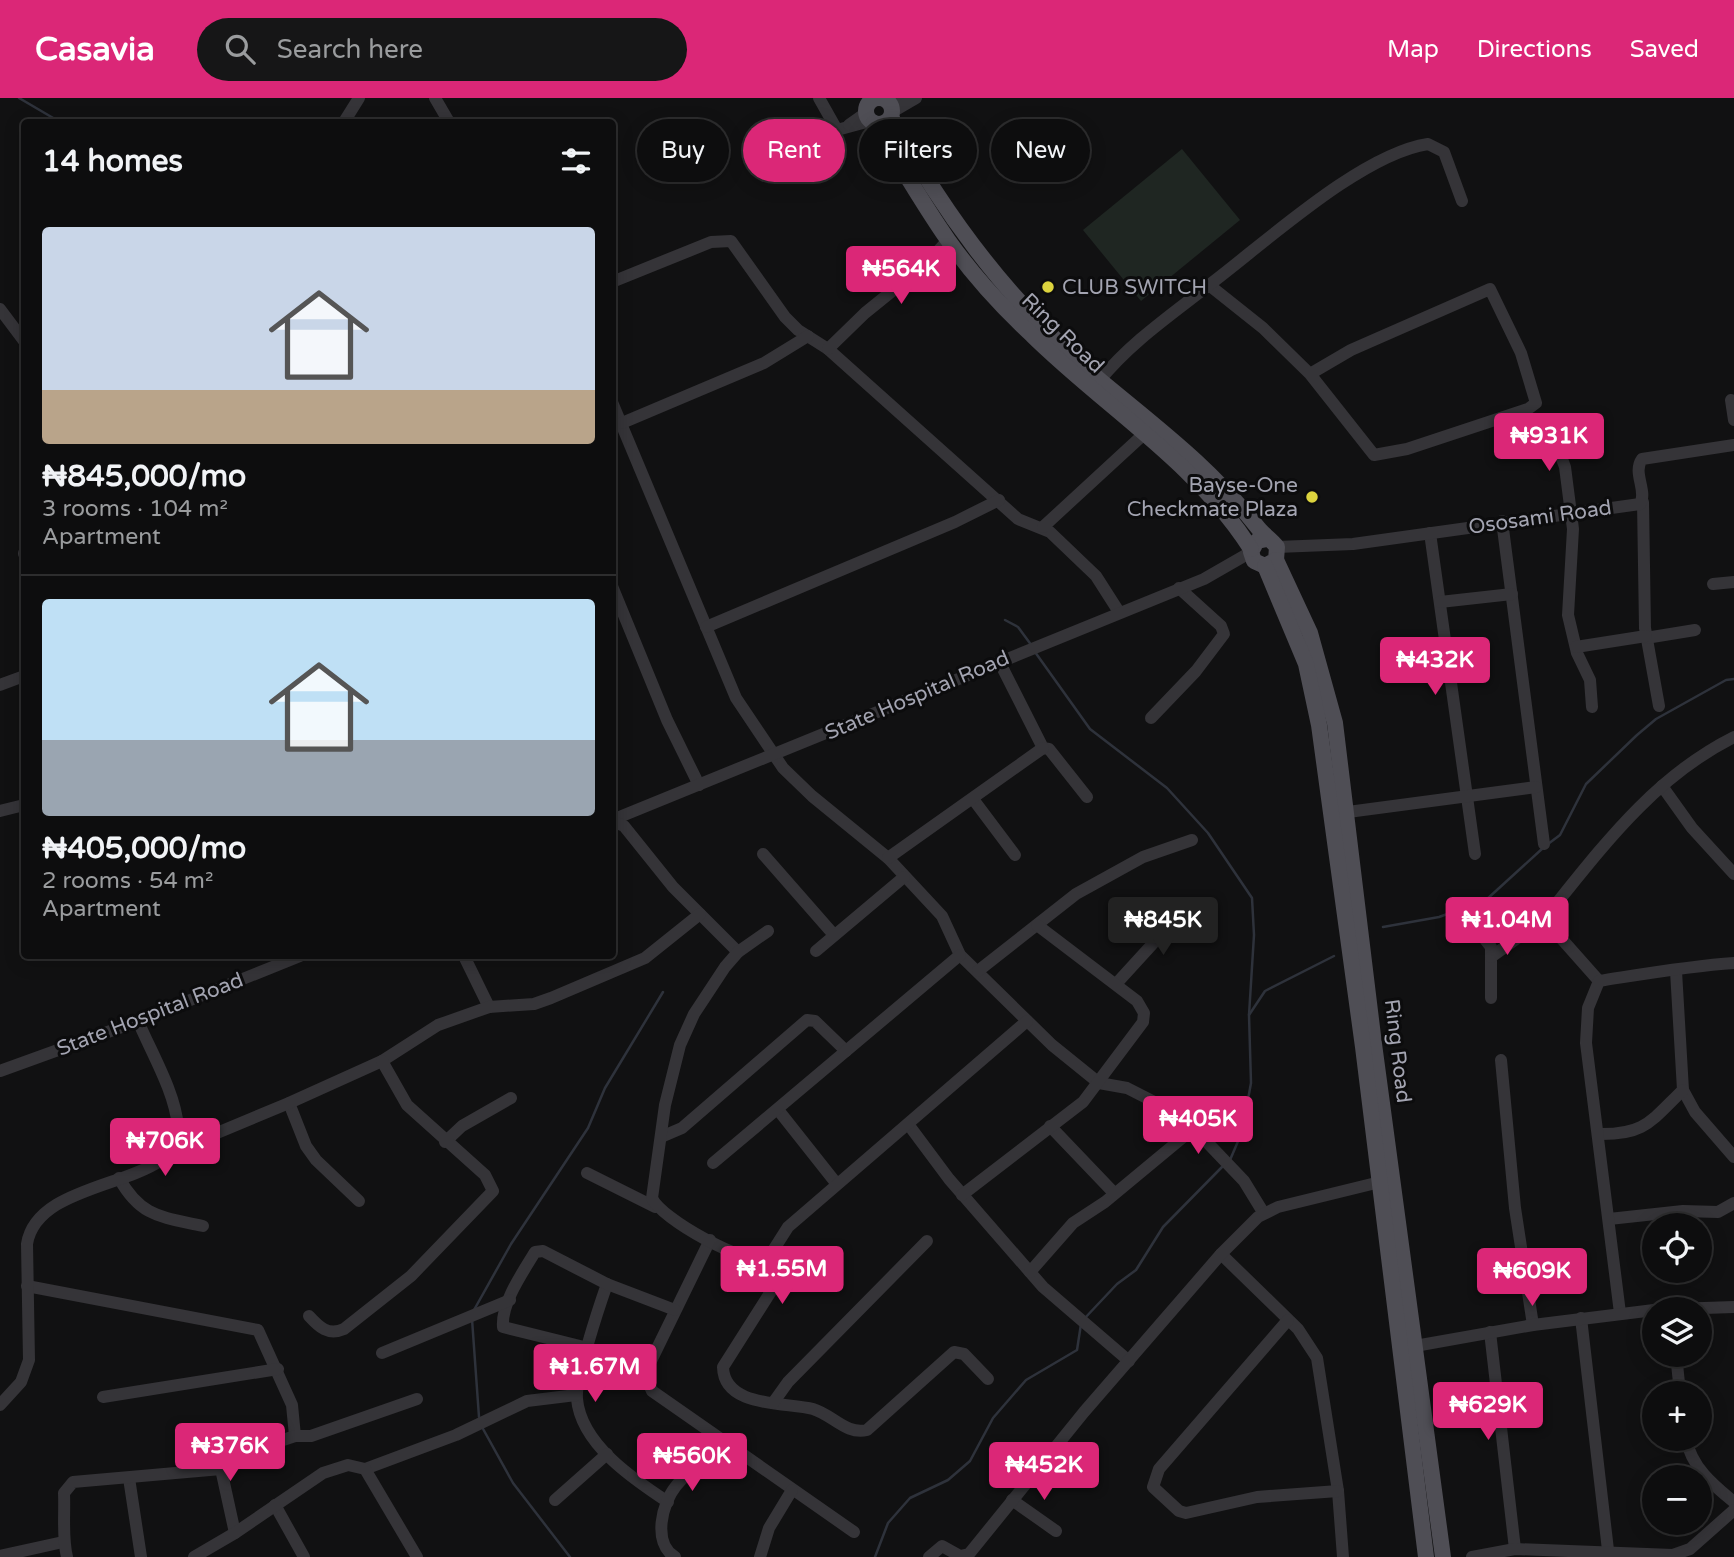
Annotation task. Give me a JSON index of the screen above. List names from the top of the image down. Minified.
{"streets":{"main road":["Ring Road"],"street":["Ososami Road","State Hospital Road"]},"crossings":[["Ring Road","Ososami Road"],["Ring Road","State Hospital Road"],["Ososami Road","State Hospital Road"]],"places":["CLUB SWITCH","Bayse-One Checkmate Plaza"],"page":{"header":"Casavia","search":"Search here","nav":["Map","Directions","Saved"],"chip":["Buy","Rent","Filters","New"],"heading":"14 homes","list":[{"name":"₦845,000/mo","note":"3 rooms · 104 m² · Apartment"},{"name":"₦405,000/mo","note":"2 rooms · 54 m² · Apartment"}],"price":["₦564K","₦931K","₦432K","₦845K","₦1.04M","₦405K","₦706K","₦1.55M","₦609K","₦1.67M","₦629K","₦376K","₦560K","₦452K"],"map_buttons":["+","−"]}}
